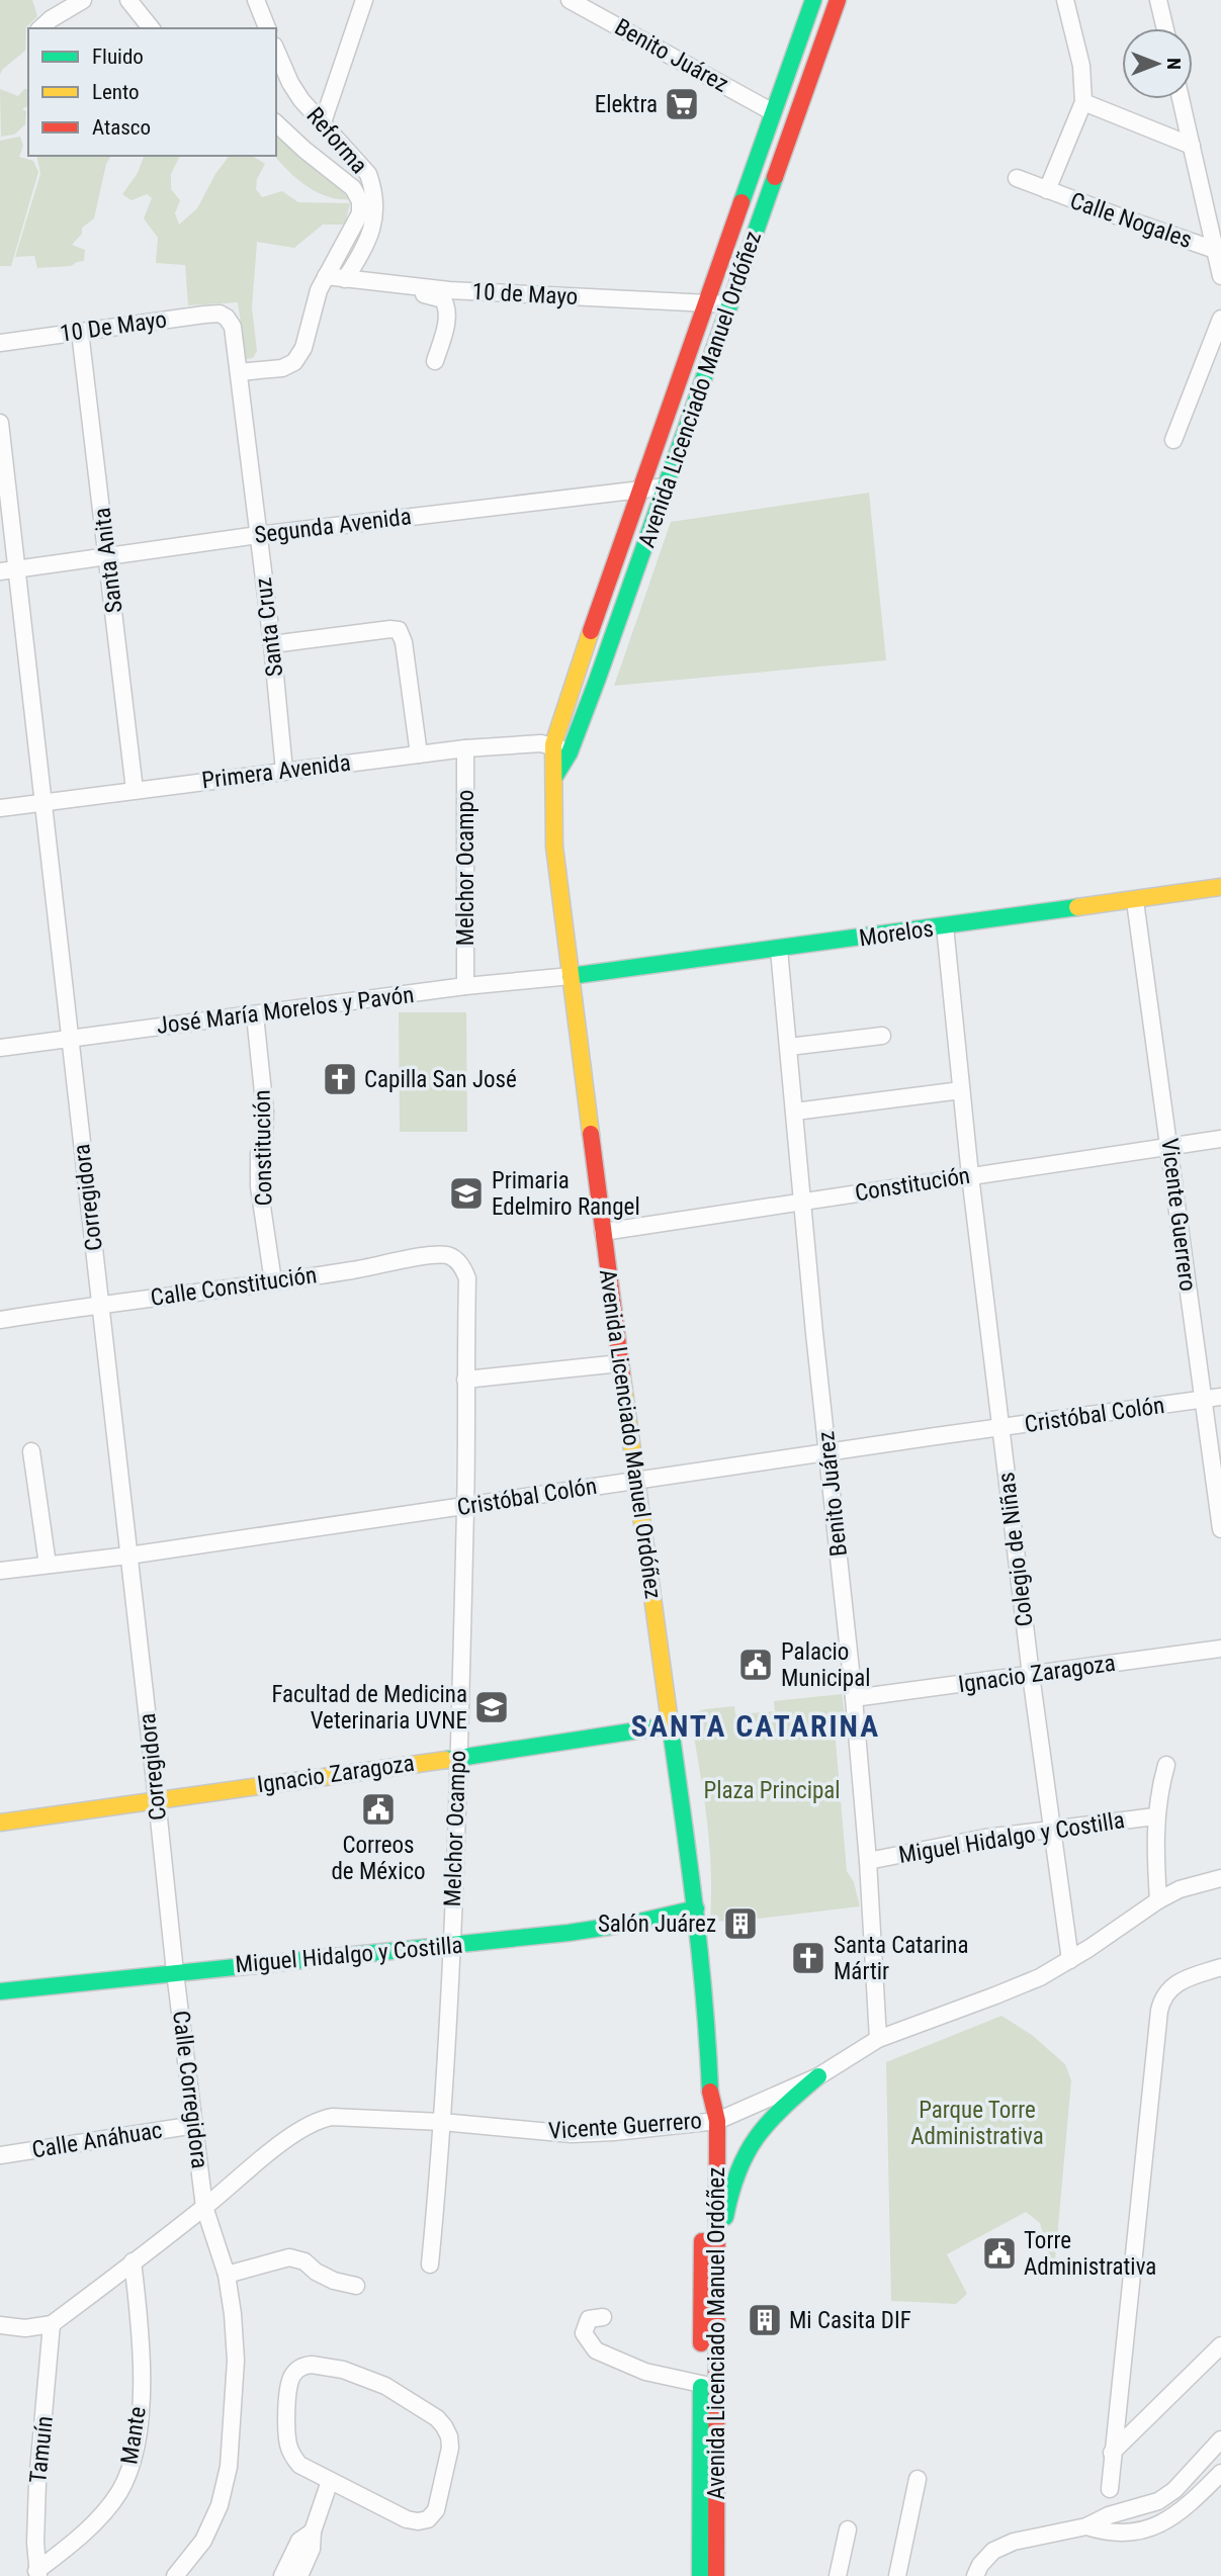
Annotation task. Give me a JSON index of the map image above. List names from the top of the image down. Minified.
{"streets":{"main road":["Avenida Licenciado Manuel Ordóñez","Morelos","Ignacio Zaragoza","Miguel Hidalgo y Costilla"],"street":["Benito Juárez","Reforma","Calle Nogales","10 de Mayo","10 De Mayo","Segunda Avenida","Santa Anita","Santa Cruz","Primera Avenida","Melchor Ocampo","José María Morelos y Pavón","Constitución","Corregidora","Vicente Guerrero","Calle Constitución","Cristóbal Colón","Colegio de Niñas","Calle Corregidora","Calle Anáhuac","Mante","Tamuín"]},"crossings":[["Benito Juárez","Avenida Licenciado Manuel Ordóñez"],["Benito Juárez","Morelos"],["Benito Juárez","Constitución"],["Benito Juárez","Vicente Guerrero"],["Benito Juárez","Cristóbal Colón"],["Benito Juárez","Ignacio Zaragoza"],["Benito Juárez","Miguel Hidalgo y Costilla"],["Reforma","10 de Mayo"],["Reforma","10 De Mayo"],["10 de Mayo","10 De Mayo"],["10 de Mayo","Avenida Licenciado Manuel Ordóñez"],["10 De Mayo","Santa Anita"],["10 De Mayo","Santa Cruz"],["Avenida Licenciado Manuel Ordóñez","Segunda Avenida"],["Avenida Licenciado Manuel Ordóñez","Primera Avenida"],["Avenida Licenciado Manuel Ordóñez","Morelos"],["Avenida Licenciado Manuel Ordóñez","José María Morelos y Pavón"],["Avenida Licenciado Manuel Ordóñez","Constitución"],["Avenida Licenciado Manuel Ordóñez","Vicente Guerrero"],["Avenida Licenciado Manuel Ordóñez","Cristóbal Colón"],["Avenida Licenciado Manuel Ordóñez","Ignacio Zaragoza"],["Avenida Licenciado Manuel Ordóñez","Miguel Hidalgo y Costilla"],["Segunda Avenida","Santa Anita"],["Segunda Avenida","Santa Cruz"],["Segunda Avenida","Corregidora"],["Santa Anita","Primera Avenida"],["Santa Cruz","Primera Avenida"],["Primera Avenida","Melchor Ocampo"],["Primera Avenida","Corregidora"],["Melchor Ocampo","José María Morelos y Pavón"],["Melchor Ocampo","Vicente Guerrero"],["Melchor Ocampo","Calle Constitución"],["Melchor Ocampo","Cristóbal Colón"],["Melchor Ocampo","Ignacio Zaragoza"],["Melchor Ocampo","Miguel Hidalgo y Costilla"],["Morelos","José María Morelos y Pavón"],["Morelos","Vicente Guerrero"],["Morelos","Colegio de Niñas"],["José María Morelos y Pavón","Constitución"],["José María Morelos y Pavón","Corregidora"],["Constitución","Vicente Guerrero"],["Constitución","Calle Constitución"],["Constitución","Colegio de Niñas"],["Corregidora","Calle Constitución"],["Corregidora","Cristóbal Colón"],["Corregidora","Ignacio Zaragoza"],["Corregidora","Miguel Hidalgo y Costilla"],["Corregidora","Calle Corregidora"],["Vicente Guerrero","Cristóbal Colón"],["Vicente Guerrero","Colegio de Niñas"],["Vicente Guerrero","Calle Corregidora"],["Vicente Guerrero","Mante"],["Vicente Guerrero","Tamuín"],["Cristóbal Colón","Colegio de Niñas"],["Colegio de Niñas","Ignacio Zaragoza"],["Colegio de Niñas","Miguel Hidalgo y Costilla"],["Miguel Hidalgo y Costilla","Calle Corregidora"],["Calle Corregidora","Calle Anáhuac"],["Mante","Tamuín"]],"districts":["SANTA CATARINA"],"parks":["Plaza Principal","Parque Torre Administrativa"],"places":{"supermarket":["Elektra"],"church":["Capilla San José","Santa Catarina Mártir"],"school or university":["Primaria Edelmiro Rangel","Facultad de Medicina Veterinaria UVNE"],"public building":["Palacio Municipal","Correos de México","Torre Administrativa"],"building":["Salón Juárez","Mi Casita DIF"]},"legend":["Fluido","Lento","Atasco"],"north":"right"}
